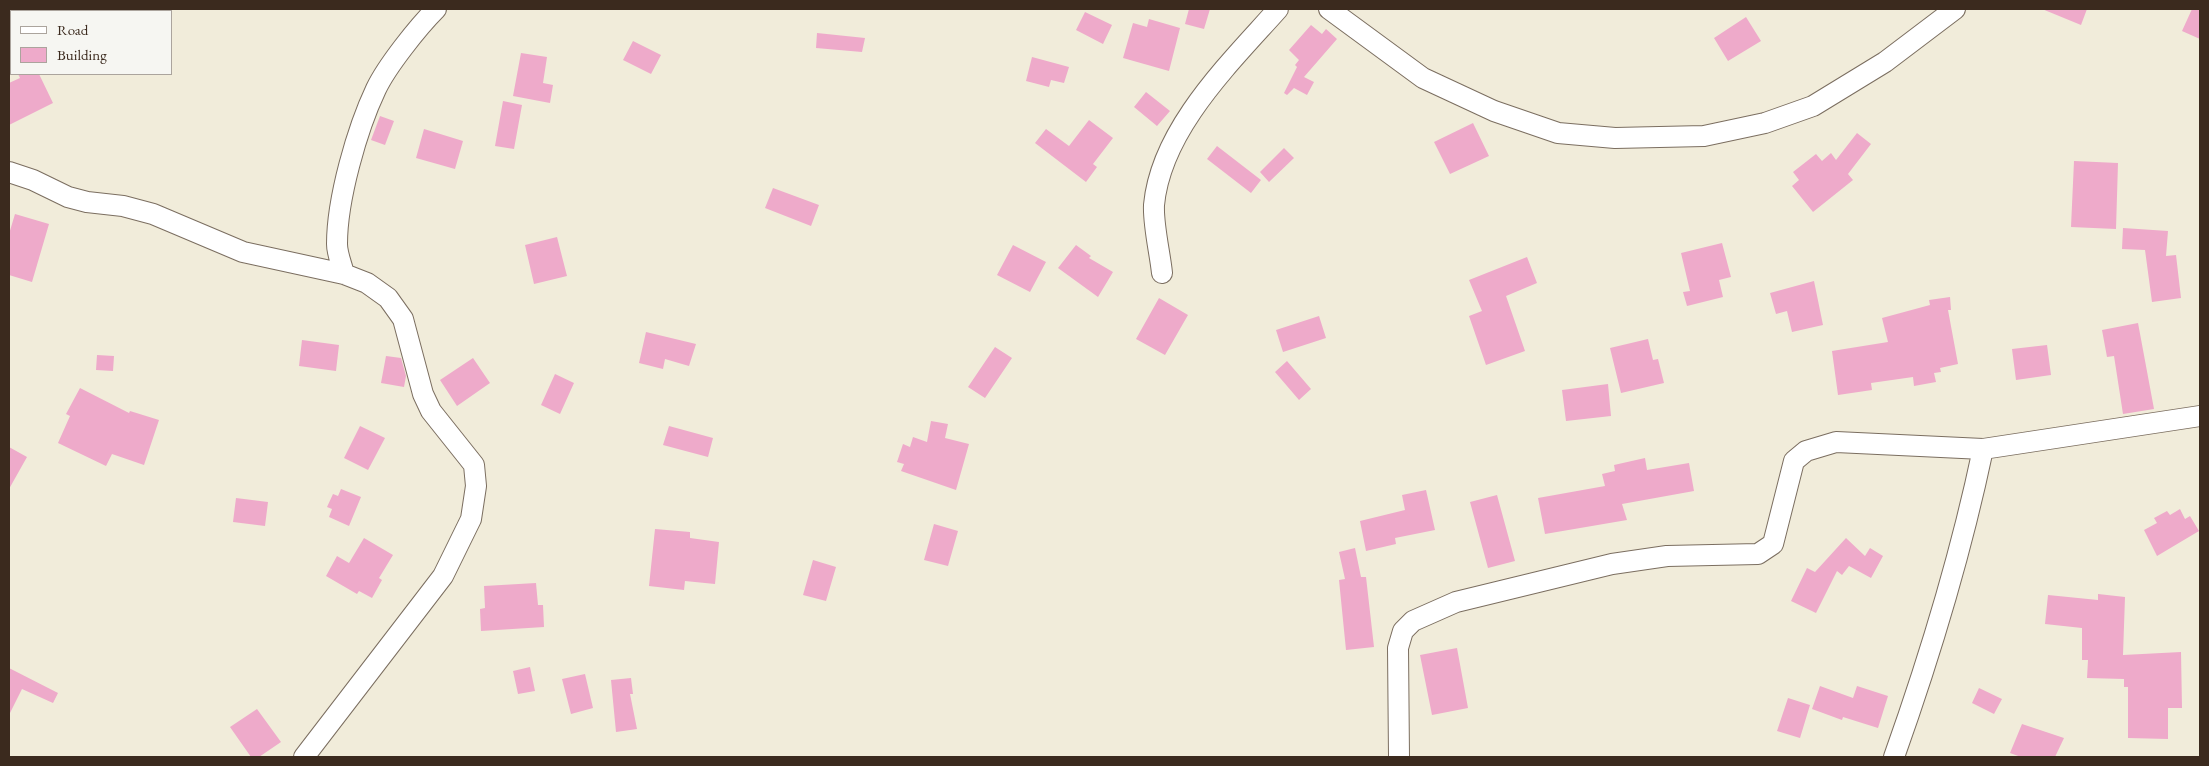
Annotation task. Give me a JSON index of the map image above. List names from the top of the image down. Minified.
{"legend":["Road","Building"]}
